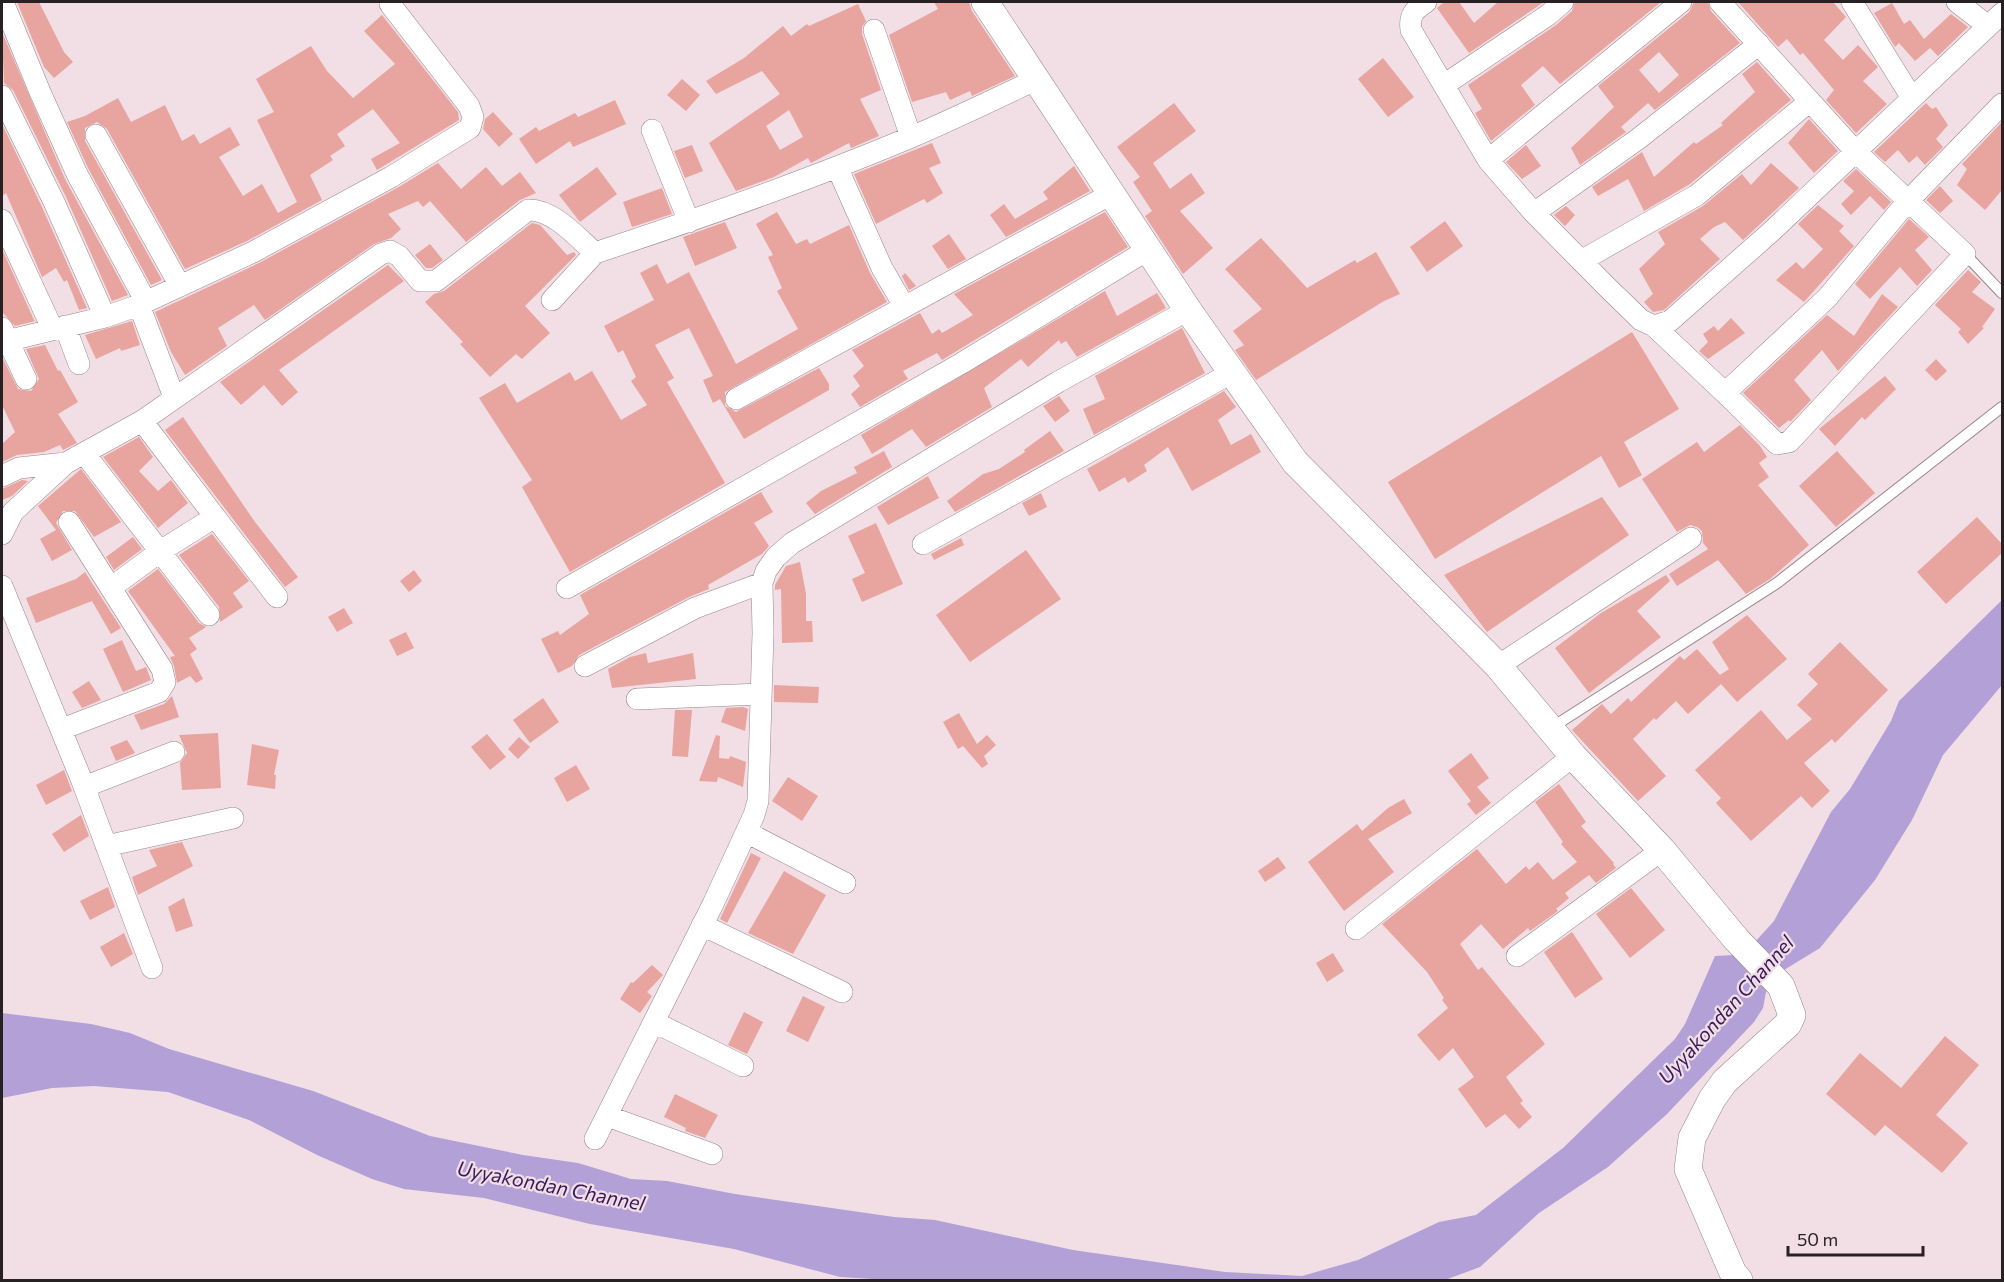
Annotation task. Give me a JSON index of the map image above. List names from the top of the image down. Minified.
{"water":["Uyyakondan Channel"],"scale_bar":"50 m"}
